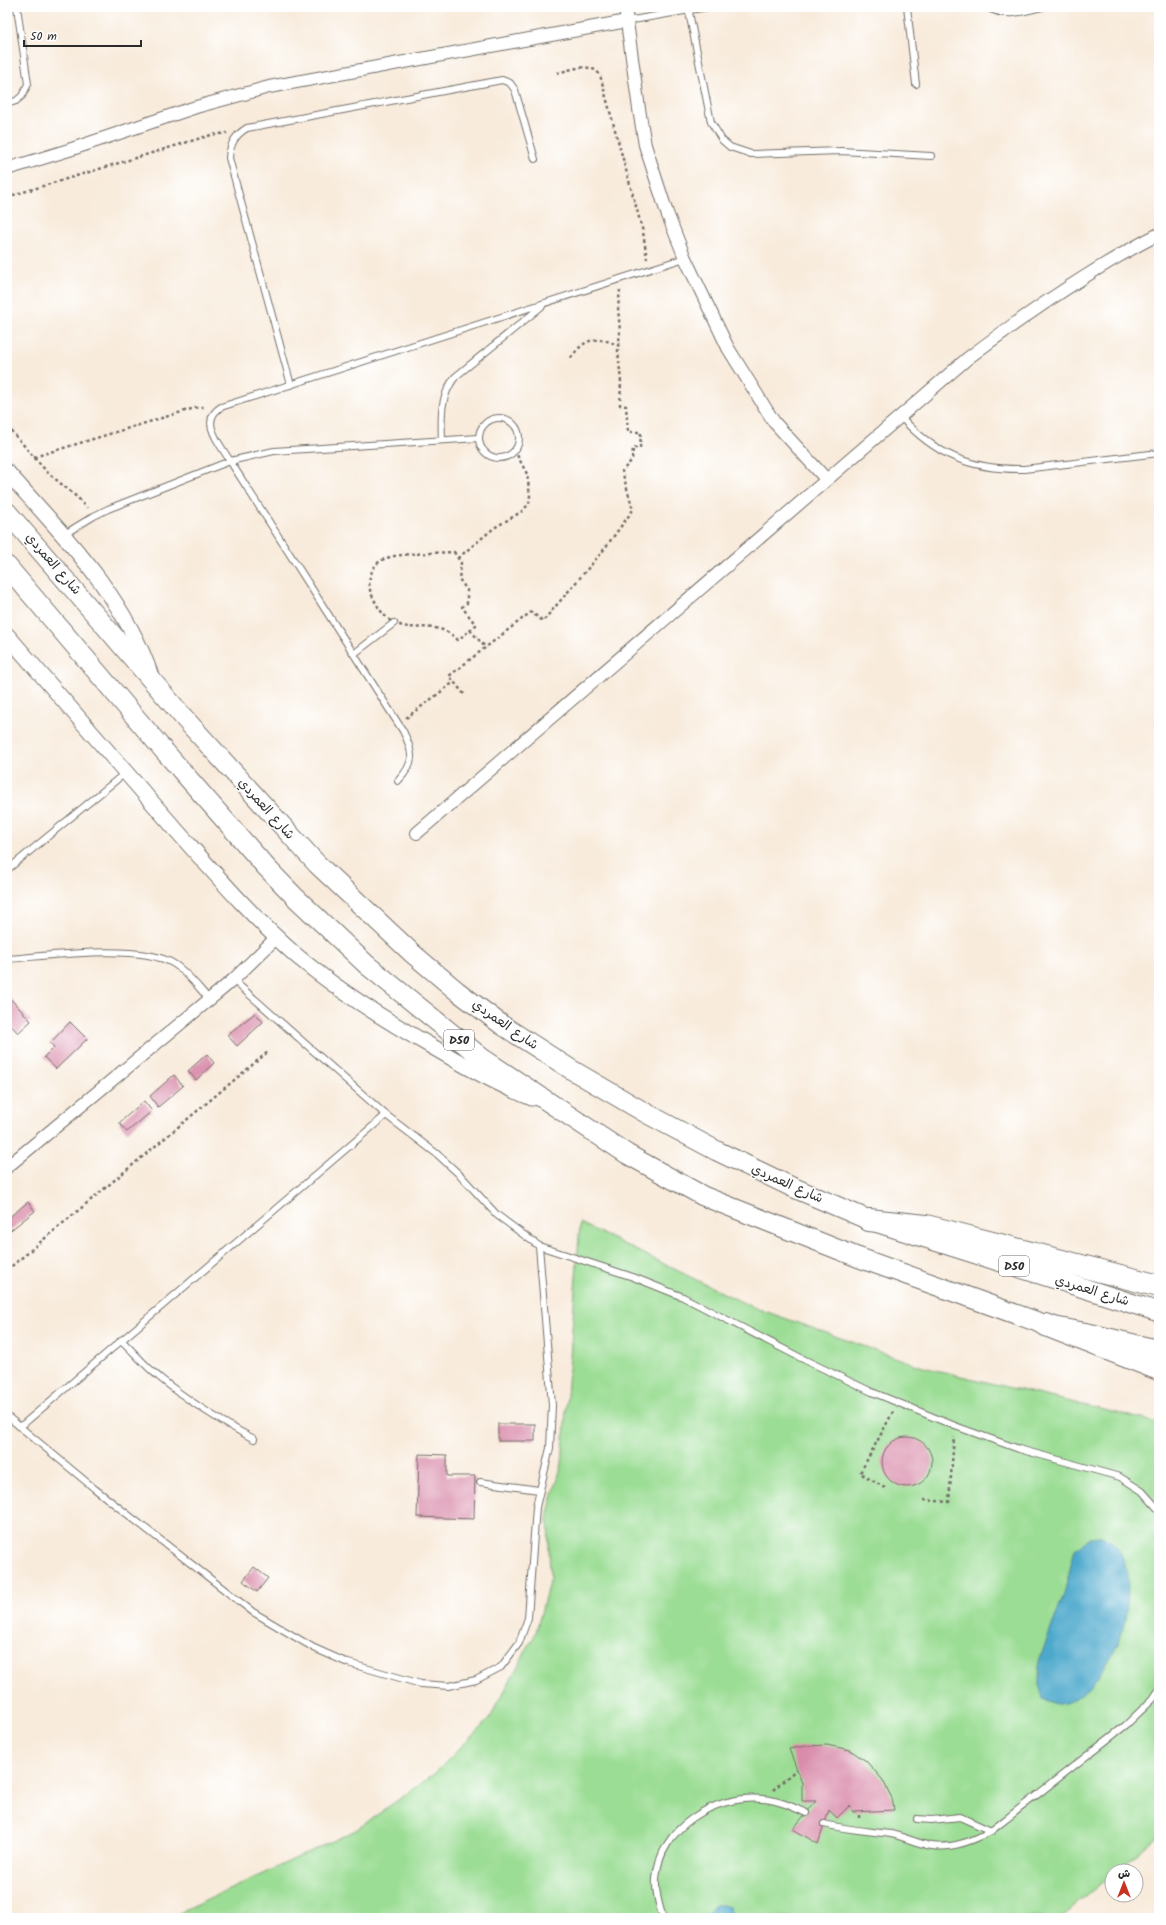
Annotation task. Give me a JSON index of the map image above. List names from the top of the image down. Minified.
{"streets":{"main road":["شارع العمردي","D50"]},"scale_bar":"50 m","north":"top"}
